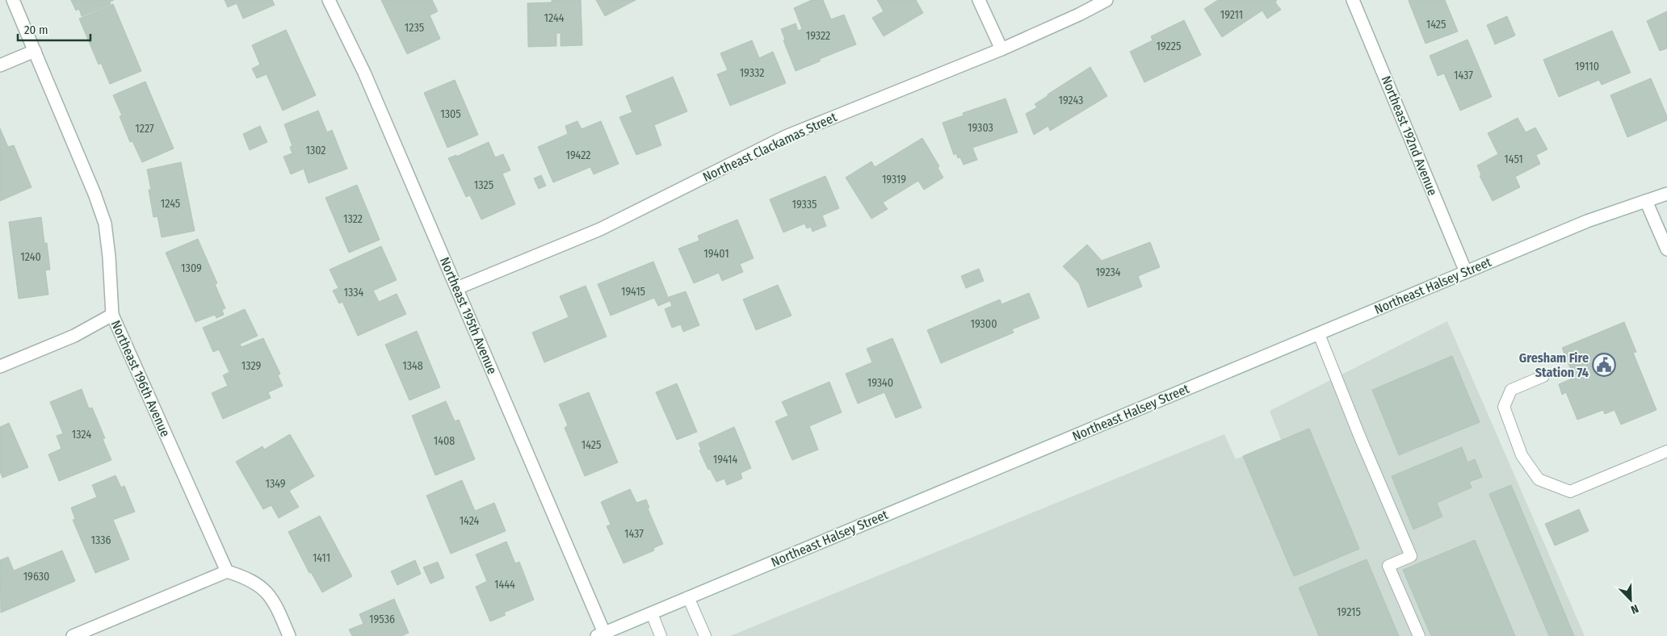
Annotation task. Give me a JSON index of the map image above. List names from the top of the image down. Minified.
{"streets":{"street":["Northeast 192nd Avenue","Northeast Clackamas Street","Northeast Halsey Street","Northeast 195th Avenue","Northeast 196th Avenue"]},"crossings":[["Northeast 192nd Avenue","Northeast Halsey Street"],["Northeast Clackamas Street","Northeast 195th Avenue"],["Northeast Halsey Street","Northeast 195th Avenue"]],"places":{"public building":["Gresham Fire Station 74"]},"house_numbers":["19211","1244","1425","1235","19322","19225","19110","19332","1437","19243","1305","19303","1227","1302","19422","1451","19319","1325","1245","19335","1322","19401","1240","1309","19234","19415","1334","19300","1329","1348","19340","1324","1408","1425","19414","1349","1424","1437","1336","1411","19630","1444","19215","19536"],"scale_bar":"20 m","north":"bottom right"}
